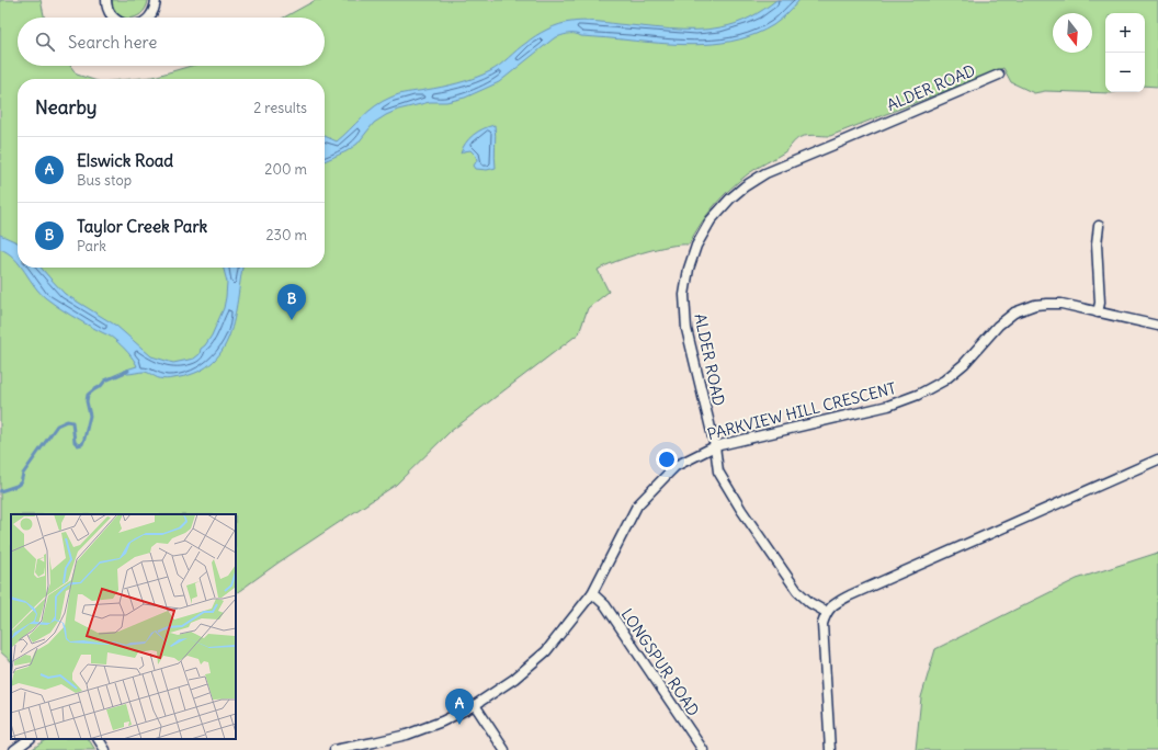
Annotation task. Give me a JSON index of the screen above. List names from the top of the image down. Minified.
{"streets":{"street":["ALDER ROAD","PARKVIEW HILL CRESCENT","LONGSPUR ROAD"]},"crossings":[["ALDER ROAD","PARKVIEW HILL CRESCENT"],["PARKVIEW HILL CRESCENT","LONGSPUR ROAD"]],"north":"bottom","page":{"map_buttons":["+","−"],"search":"Search here","heading":["Nearby","2 results"],"list":[{"mark":"A","name":"Elswick Road","note":"Bus stop","value":"200 m"},{"mark":"B","name":"Taylor Creek Park","note":"Park","value":"230 m"}],"pins":["B","A"]}}
